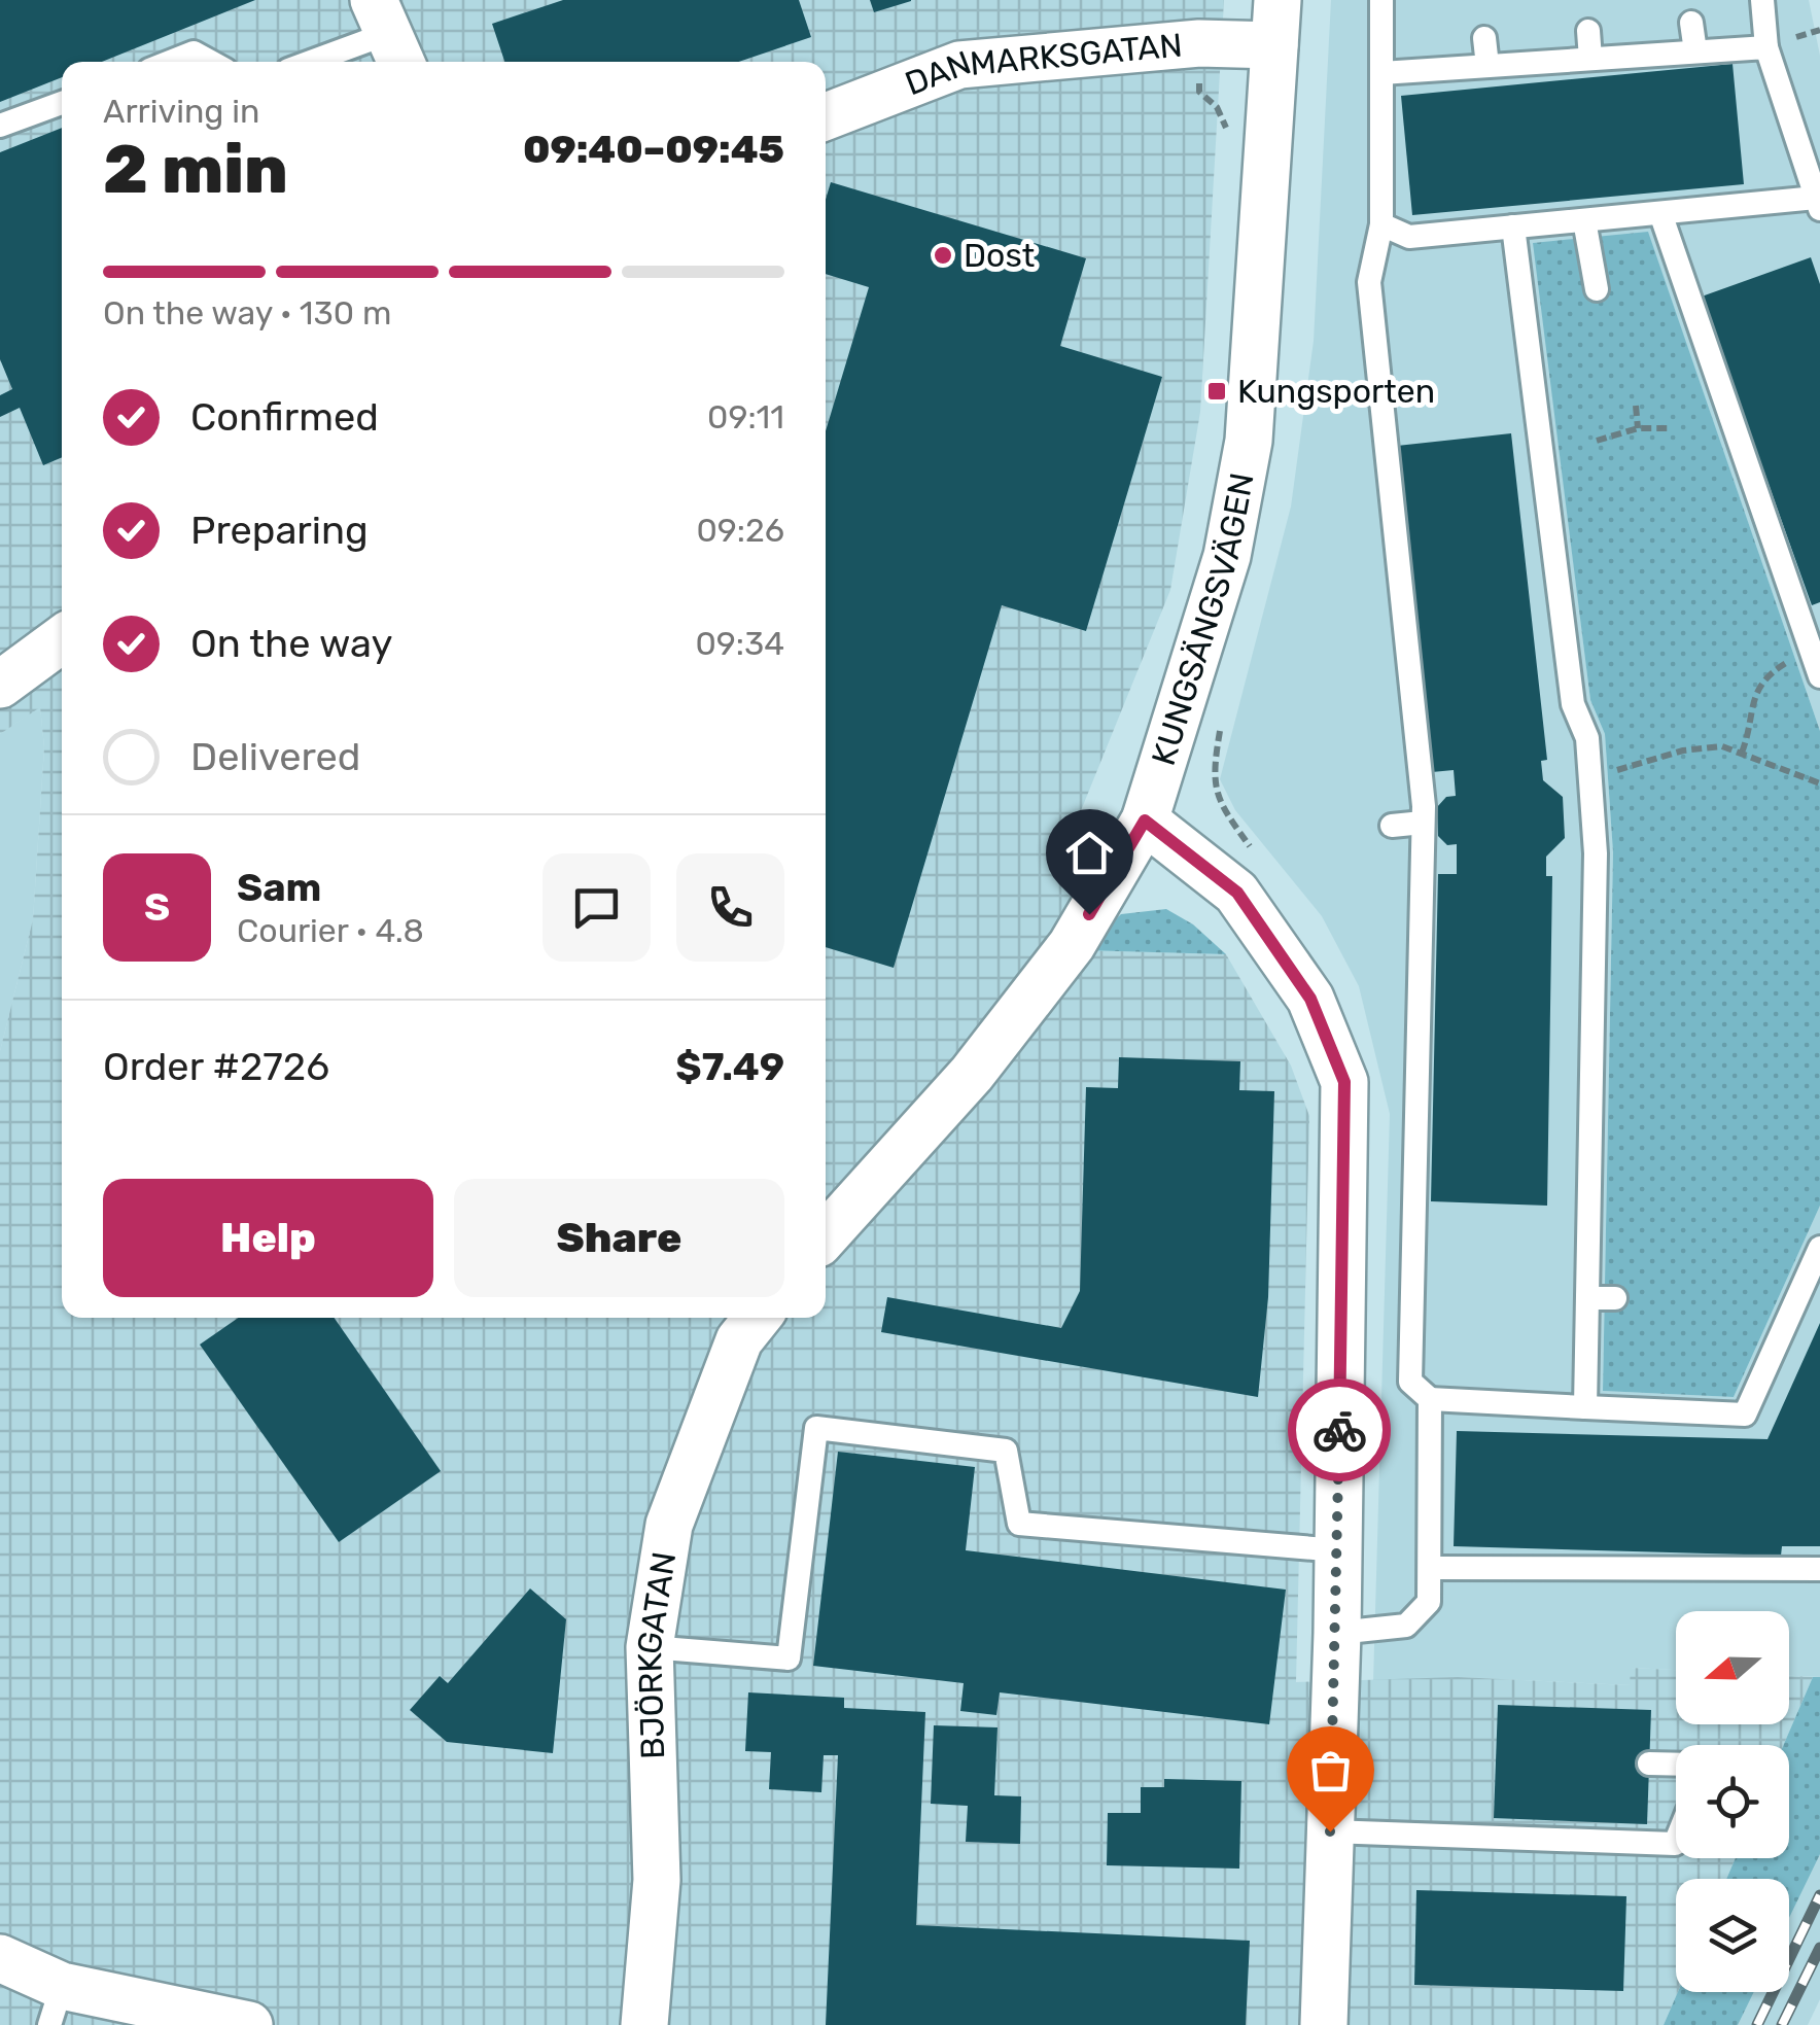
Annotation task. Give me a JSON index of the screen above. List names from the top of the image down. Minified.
{"streets":{"street":["DANMARKSGATAN","KUNGSÄNGSVÄGEN","BJÖRKGATAN"]},"crossings":[["DANMARKSGATAN","KUNGSÄNGSVÄGEN"]],"places":{"other":["Dost"],"transit":["Kungsporten"]},"north":"left","page":{"heading":["2 min","Arriving in","09:40–09:45"],"panel":["Sam","Courier · 4.8","Order #2726","$7.49"],"bar":"On the way · 130 m","list":[["Confirmed","09:11"],["Preparing","09:26"],["On the way","09:34"],"Delivered"],"round":"S","buttons":["Help","Share"]}}
